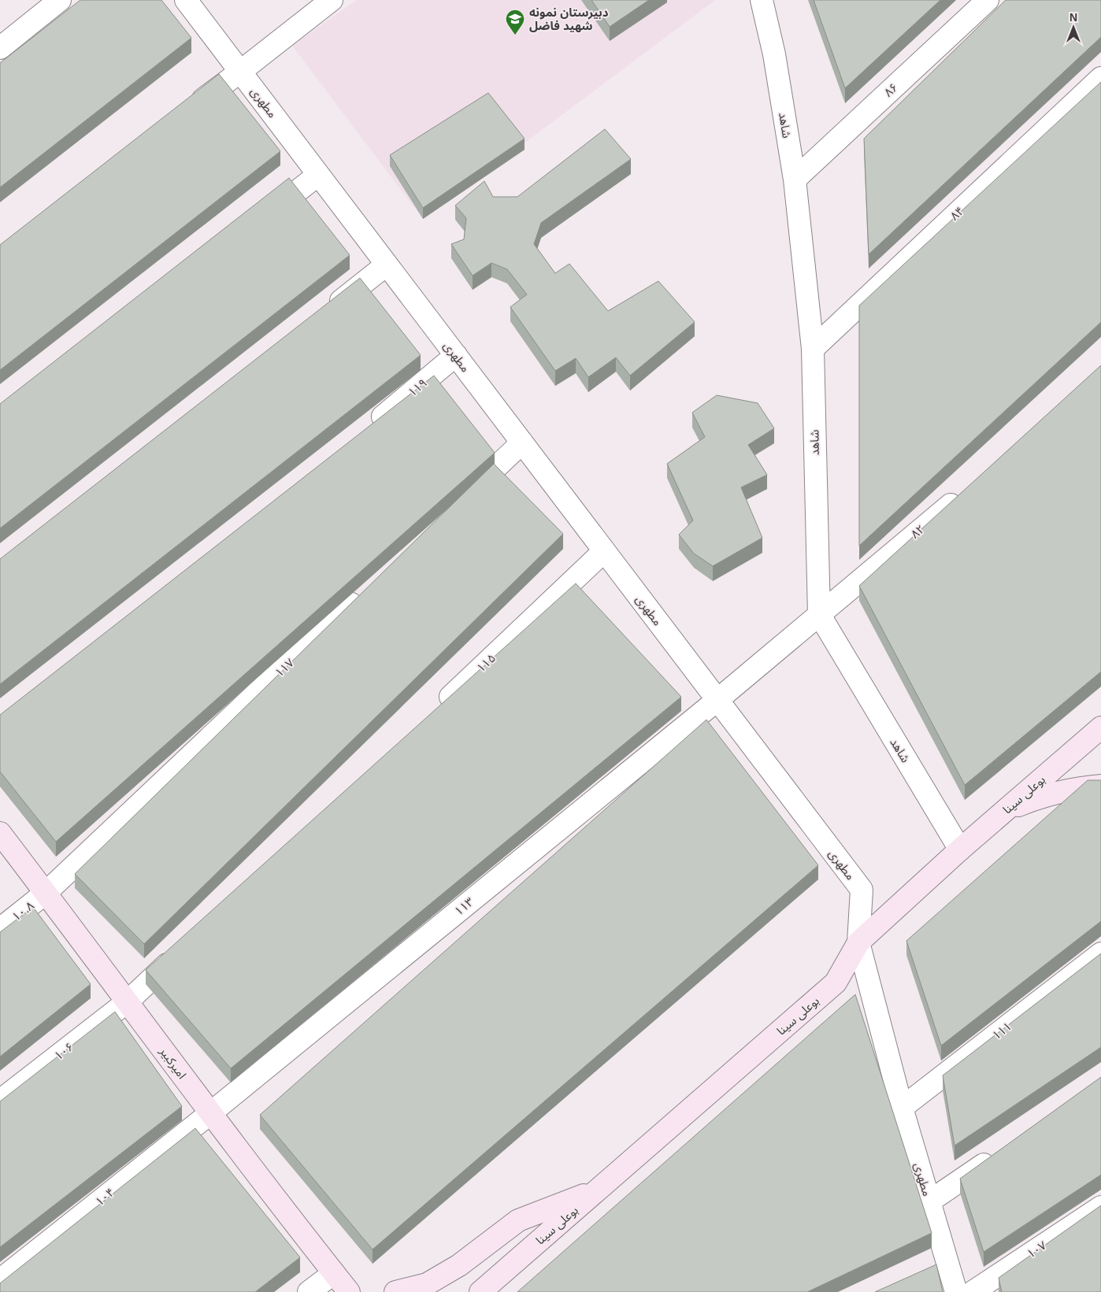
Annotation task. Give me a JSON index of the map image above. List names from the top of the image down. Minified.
{"streets":{"main road":["بوعلی سینا","امیرکبیر"],"street":["۸۶","مطهری","شاهد","۸۴","۱۱۹","۸۲","۱۱۵","۱۱۷","۱۱۳","۱۰.۸","۱۱۱","۱۰۶","۱۰۴","۱۰۷"]},"crossings":[["۸۶","شاهد"],["مطهری","۱۱۹"],["مطهری","۸۲"],["مطهری","۱۱۵"],["مطهری","بوعلی سینا"],["مطهری","۱۱۳"],["مطهری","۱۱۱"],["شاهد","۸۴"],["شاهد","۸۲"],["شاهد","بوعلی سینا"],["۸۲","۱۱۳"],["۱۱۷","۱۰.۸"],["۱۱۷","امیرکبیر"],["۱۱۳","امیرکبیر"],["۱۱۳","۱۰۴"],["۱۰.۸","امیرکبیر"],["۱۰۶","امیرکبیر"],["امیرکبیر","۱۰۴"]],"places":{"school or university":["دبیرستان نمونه شهید فاضل"]},"north":"top"}
